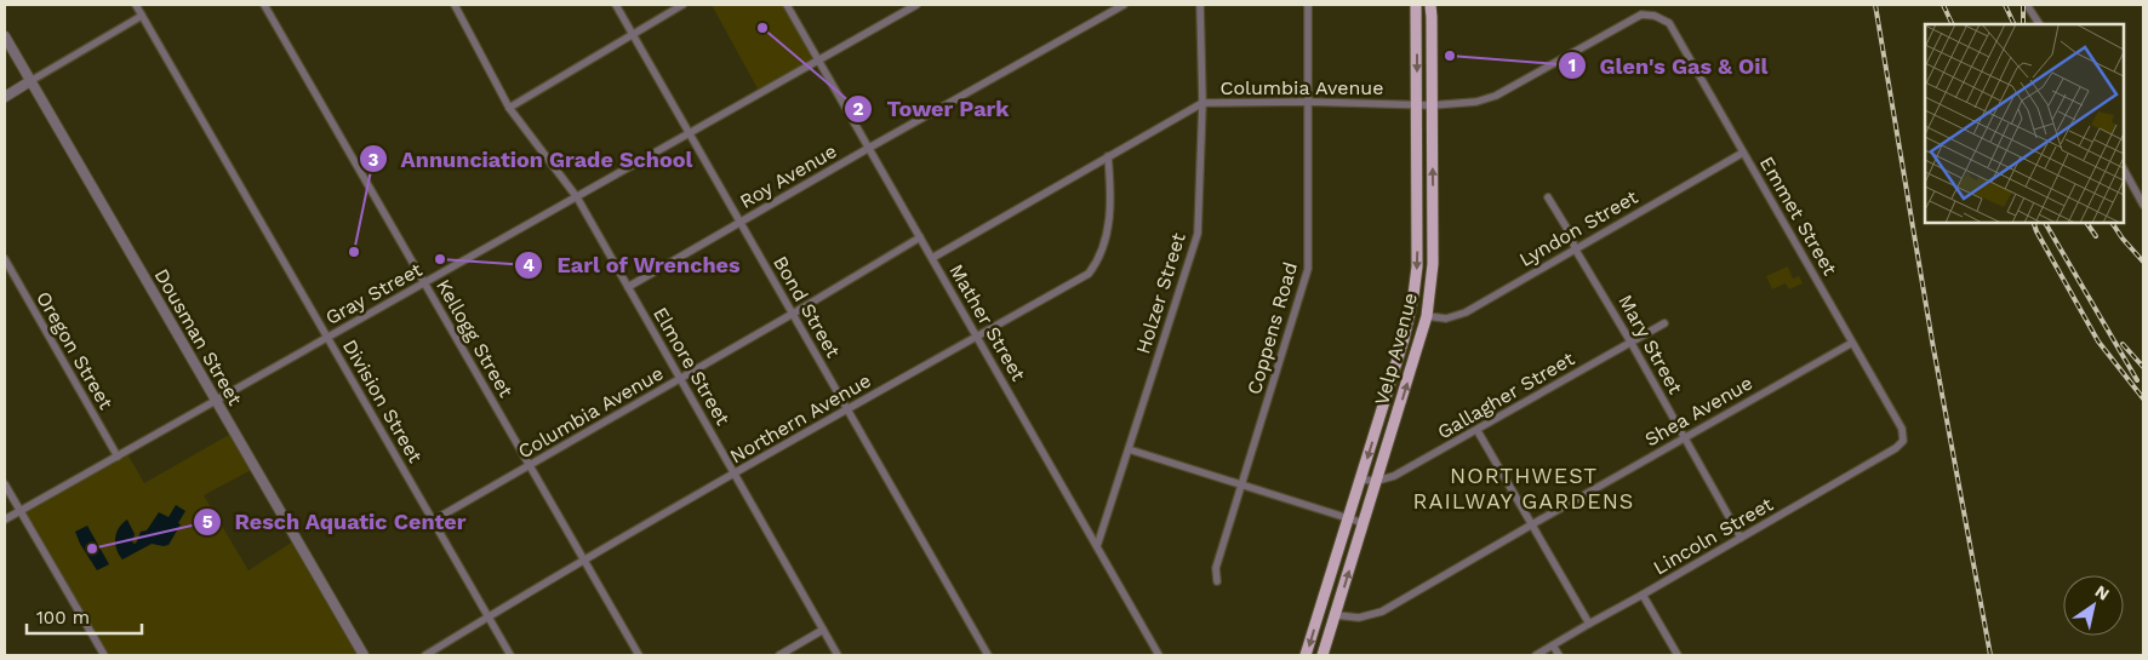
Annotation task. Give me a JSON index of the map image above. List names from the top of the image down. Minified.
{"streets":{"main road":["Velp Avenue"],"street":["Columbia Avenue","Roy Avenue","Emmet Street","Lyndon Street","Gray Street","Holzer Street","Bond Street","Mather Street","Coppens Road","Dousman Street","Kellogg Street","Mary Street","Oregon Street","Elmore Street","Gallagher Street","Division Street","Shea Avenue","Northern Avenue","Lincoln Street"]},"crossings":[["Columbia Avenue","Emmet Street"],["Columbia Avenue","Holzer Street"],["Columbia Avenue","Bond Street"],["Columbia Avenue","Mather Street"],["Columbia Avenue","Coppens Road"],["Columbia Avenue","Kellogg Street"],["Columbia Avenue","Velp Avenue"],["Columbia Avenue","Elmore Street"],["Columbia Avenue","Division Street"],["Columbia Avenue","Northern Avenue"],["Roy Avenue","Bond Street"],["Roy Avenue","Mather Street"],["Roy Avenue","Elmore Street"],["Emmet Street","Lyndon Street"],["Emmet Street","Shea Avenue"],["Emmet Street","Lincoln Street"],["Lyndon Street","Mary Street"],["Lyndon Street","Velp Avenue"],["Gray Street","Bond Street"],["Gray Street","Mather Street"],["Gray Street","Dousman Street"],["Gray Street","Kellogg Street"],["Gray Street","Oregon Street"],["Gray Street","Elmore Street"],["Gray Street","Division Street"],["Holzer Street","Mather Street"],["Bond Street","Northern Avenue"],["Mather Street","Northern Avenue"],["Kellogg Street","Northern Avenue"],["Mary Street","Gallagher Street"],["Mary Street","Shea Avenue"],["Mary Street","Lincoln Street"],["Velp Avenue","Gallagher Street"],["Velp Avenue","Shea Avenue"],["Elmore Street","Northern Avenue"],["Division Street","Northern Avenue"]],"districts":["NORTHWEST RAILWAY GARDENS"],"places":["Tower Park","Glen's Gas & Oil","Annunciation Grade School","Earl of Wrenches","Resch Aquatic Center"],"scale_bar":"100 m","north":"top right"}
